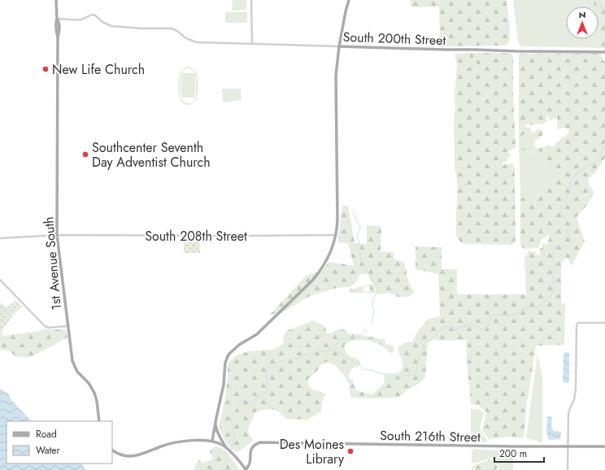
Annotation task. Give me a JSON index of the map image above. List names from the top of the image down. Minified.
{"streets":{"main road":["South 200th Street","1st Avenue South","South 216th Street"],"street":["South 208th Street"]},"crossings":[["South 200th Street","1st Avenue South"],["South 208th Street","1st Avenue South"]],"places":["New Life Church","Southcenter Seventh Day Adventist Church","Des Moines Library"],"legend":["Road","Water"],"scale_bar":"200 m","north":"top"}
